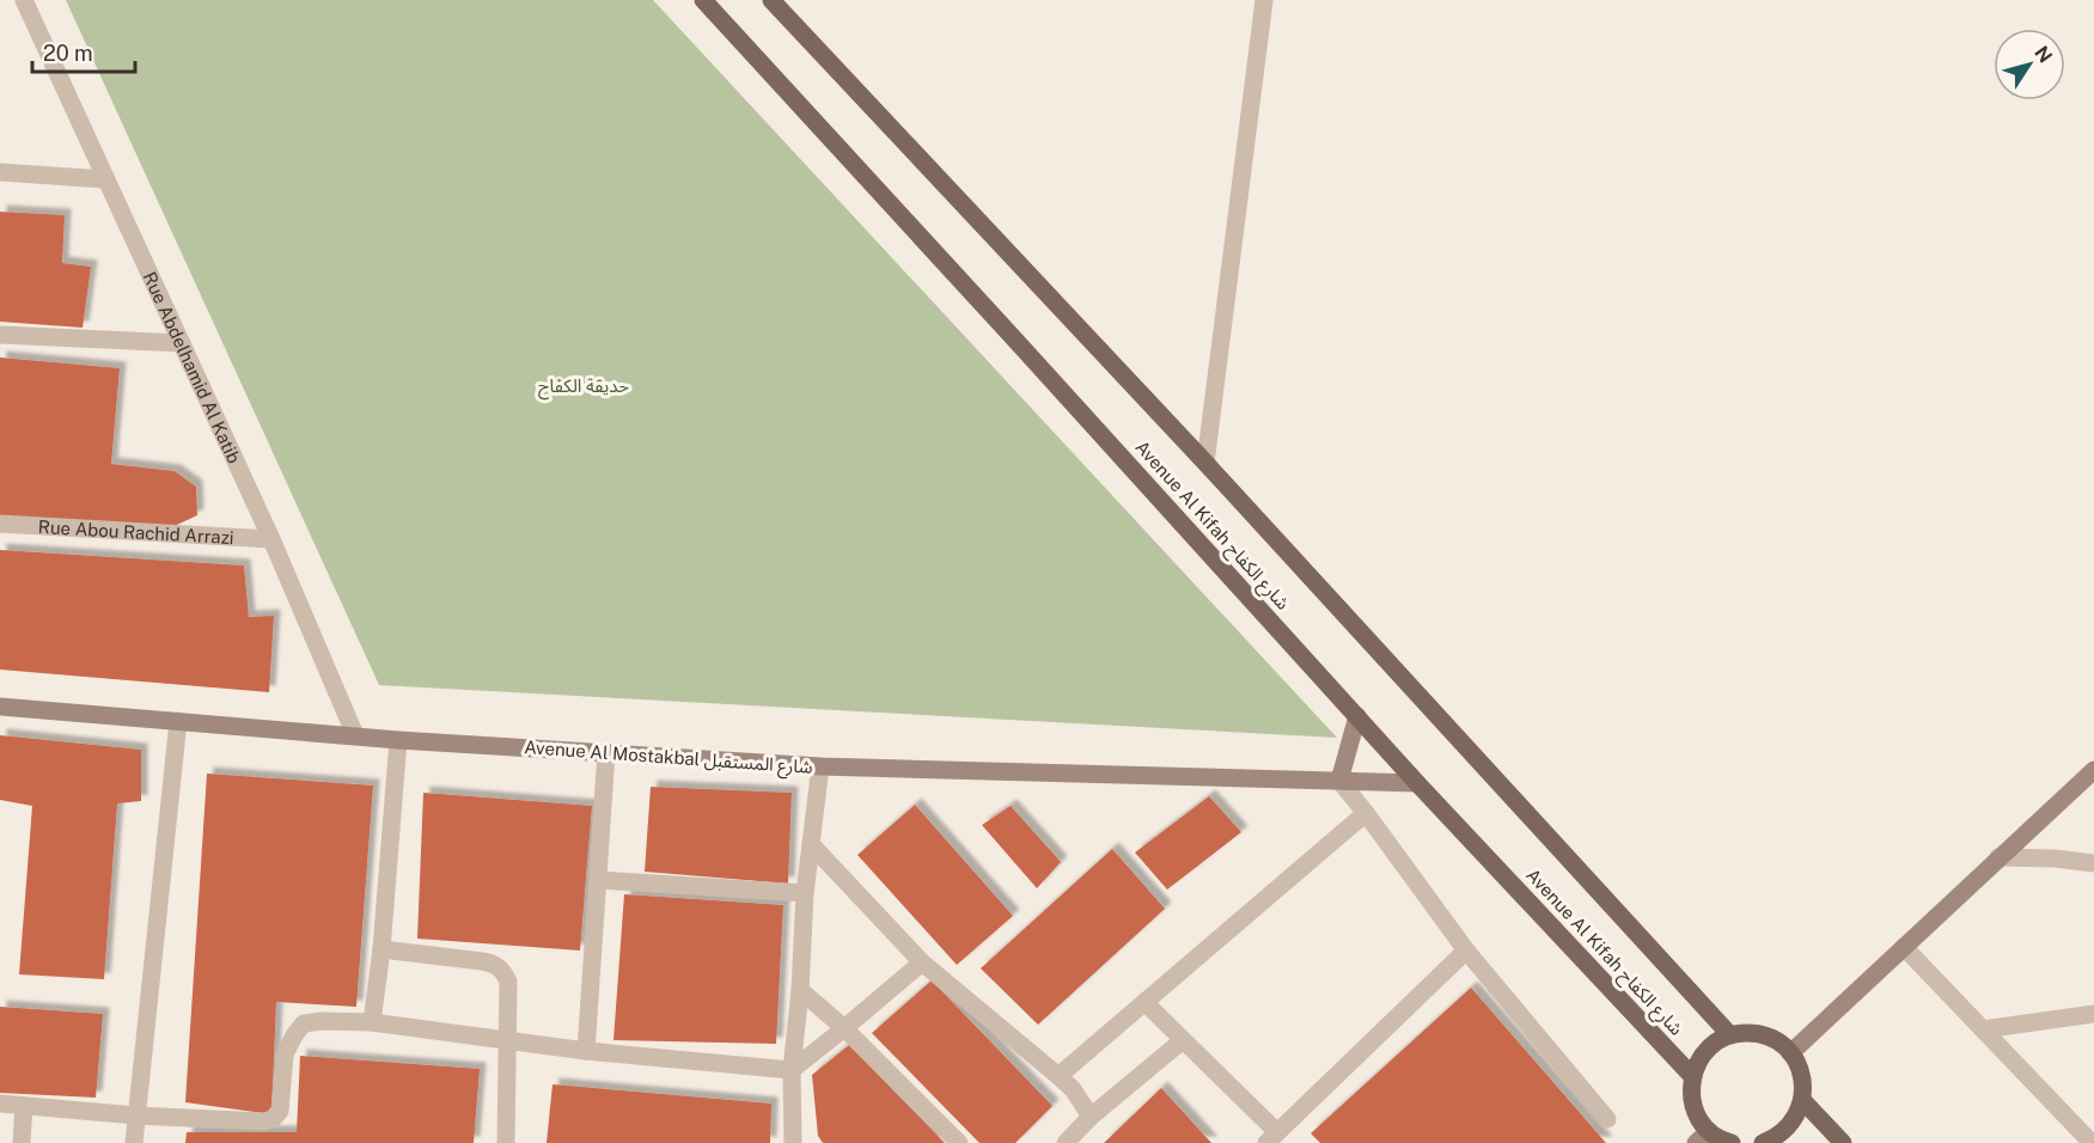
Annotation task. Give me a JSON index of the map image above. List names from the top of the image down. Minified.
{"streets":{"main road":["Avenue Al Kifah شارع الكفاح"],"street":["Rue Abdelhamid Al Katib","Rue Abou Rachid Arrazi","Avenue Al Mostakbal شارع المستقبل"]},"crossings":[["Rue Abdelhamid Al Katib","Rue Abou Rachid Arrazi"],["Rue Abdelhamid Al Katib","Avenue Al Mostakbal شارع المستقبل"],["Avenue Al Kifah شارع الكفاح","Avenue Al Mostakbal شارع المستقبل"]],"parks":["حديقة الكفاح"],"scale_bar":"20 m","north":"top right"}
